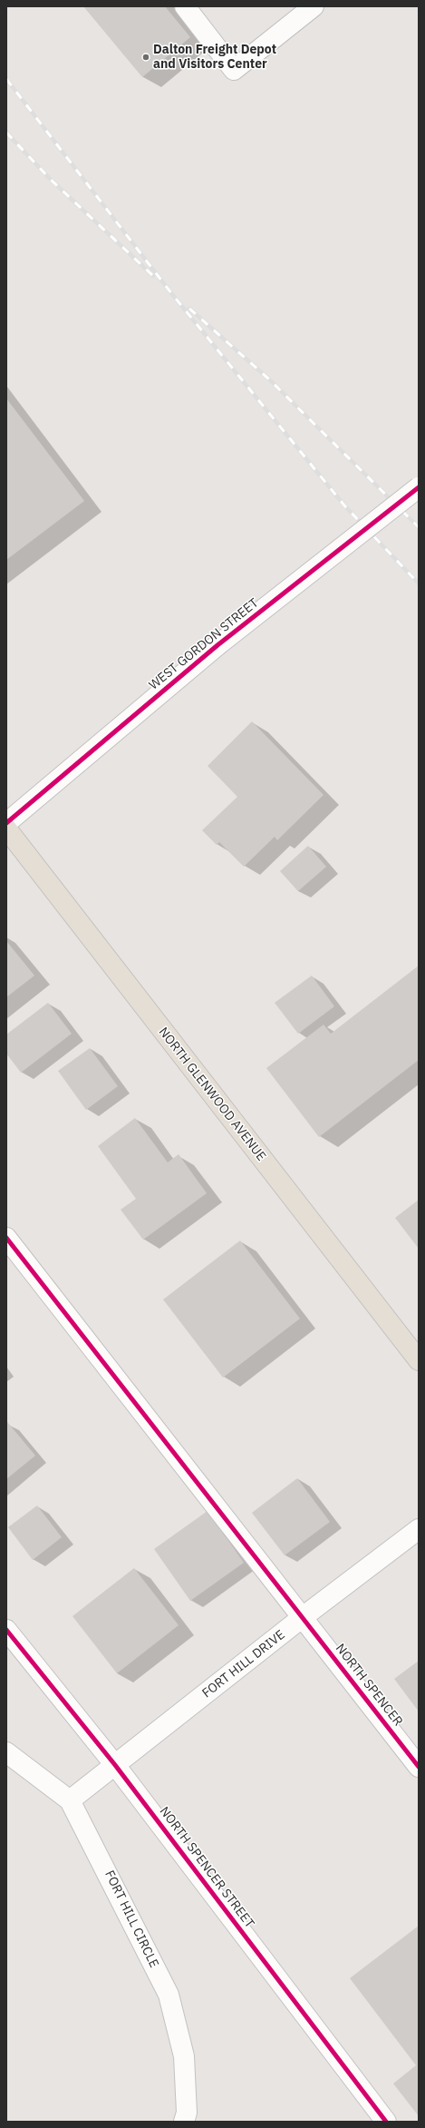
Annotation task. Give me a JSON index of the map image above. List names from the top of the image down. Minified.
{"streets":{"main road":["NORTH GLENWOOD AVENUE"],"street":["WEST GORDON STREET","FORT HILL DRIVE","NORTH SPENCER","NORTH SPENCER STREET","FORT HILL CIRCLE"]},"crossings":[["FORT HILL DRIVE","NORTH SPENCER"],["FORT HILL DRIVE","NORTH SPENCER STREET"],["FORT HILL DRIVE","FORT HILL CIRCLE"]],"places":["Dalton Freight Depot and Visitors Center"]}
